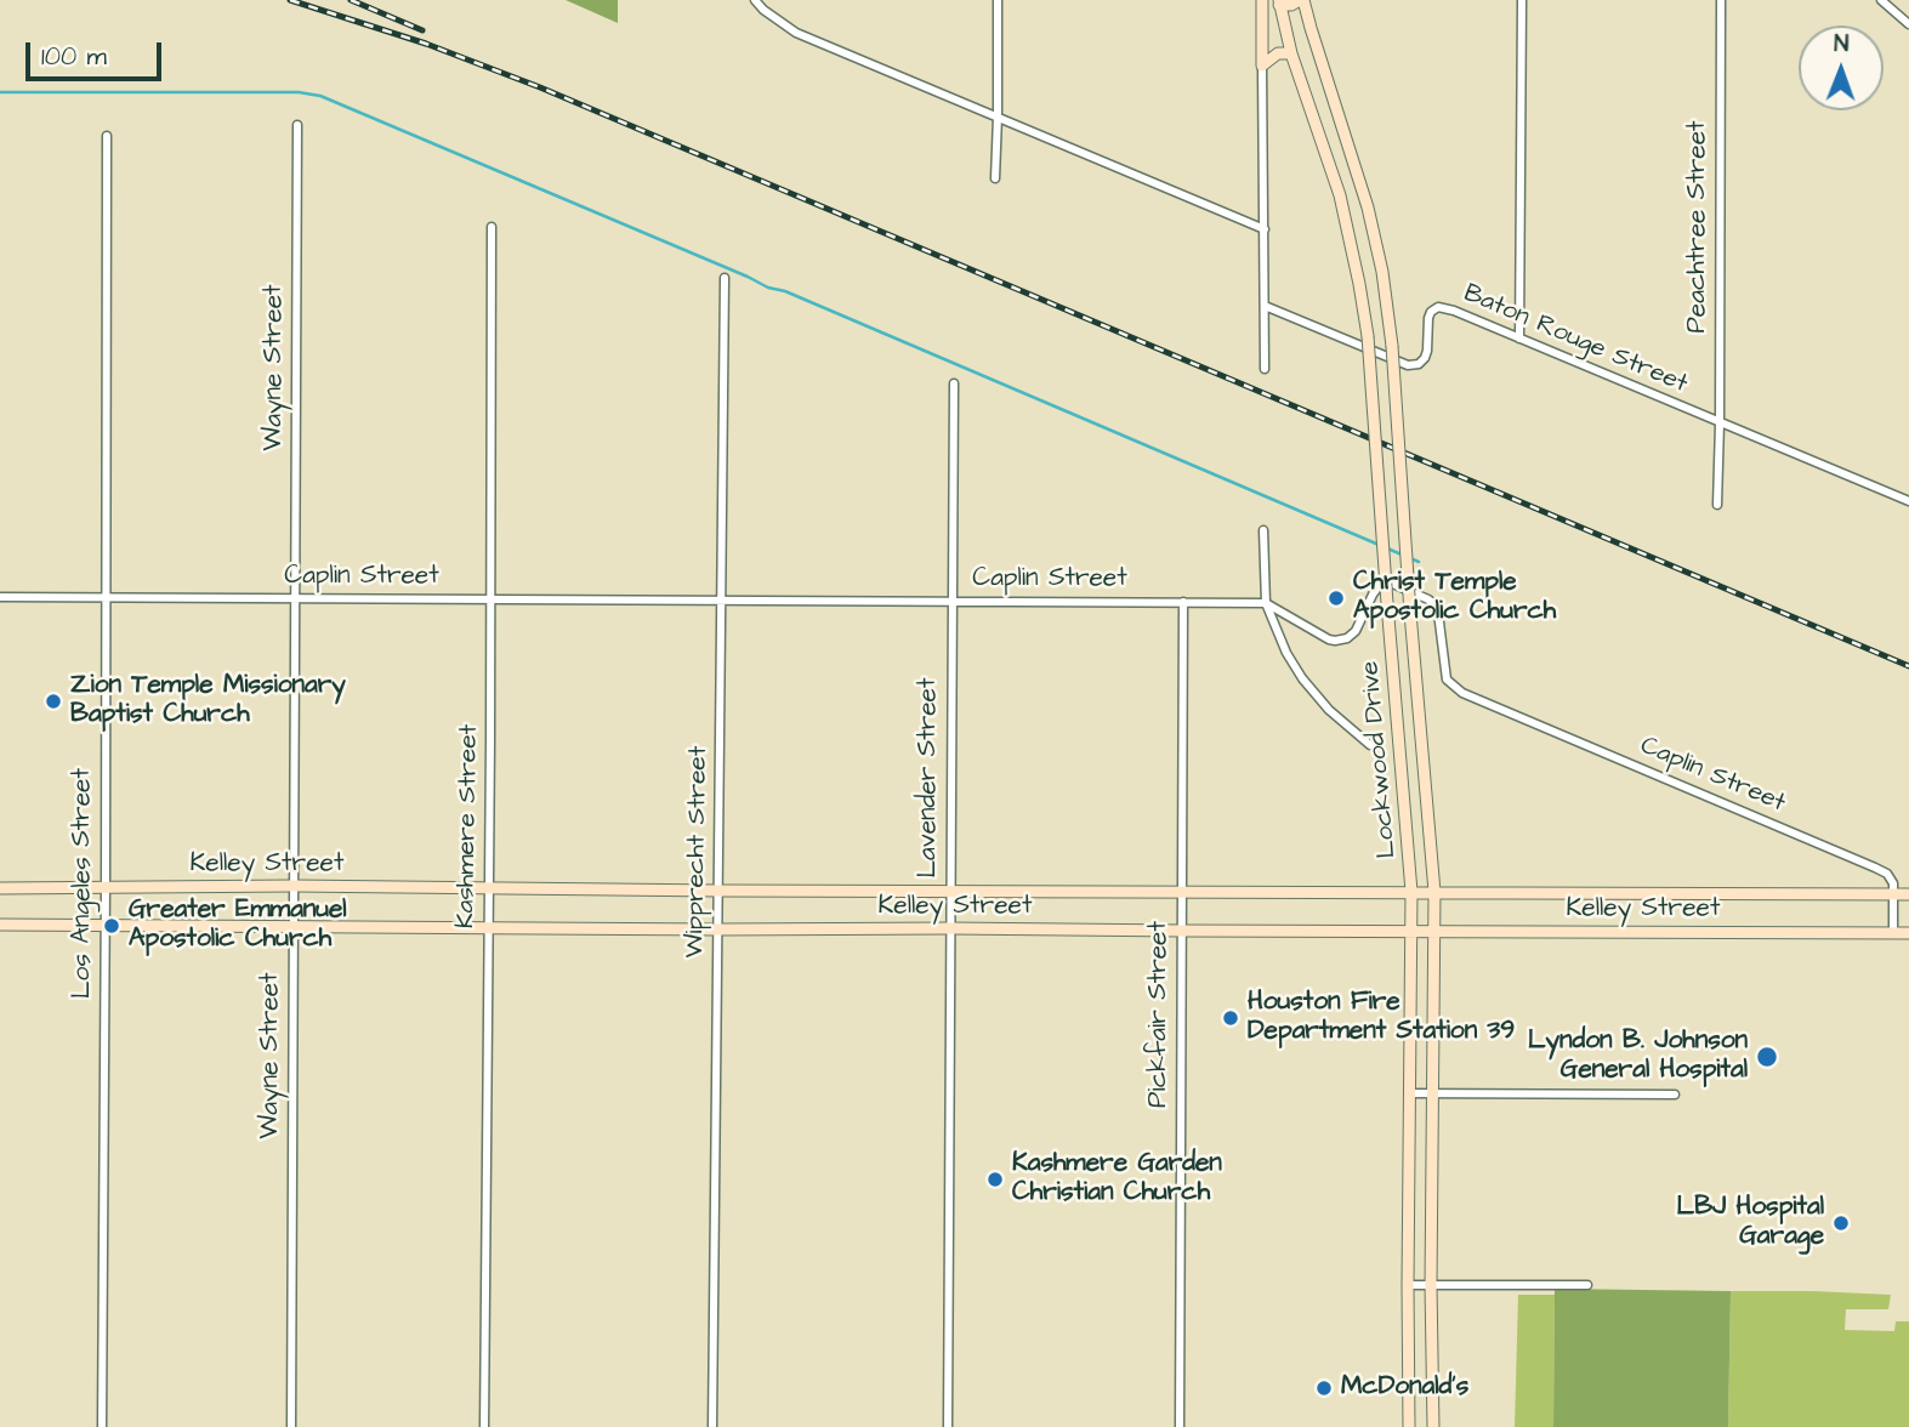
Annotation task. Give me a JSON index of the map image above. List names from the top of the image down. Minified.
{"streets":{"main road":["Lockwood Drive","Kelley Street"],"street":["Peachtree Street","Baton Rouge Street","Wayne Street","Caplin Street","Lavender Street","Kashmere Street","Wipprecht Street","Los Angeles Street","Pickfair Street"]},"crossings":[["Peachtree Street","Baton Rouge Street"],["Wayne Street","Caplin Street"],["Wayne Street","Kelley Street"],["Caplin Street","Lockwood Drive"],["Caplin Street","Lavender Street"],["Caplin Street","Kashmere Street"],["Caplin Street","Wipprecht Street"],["Caplin Street","Kelley Street"],["Caplin Street","Los Angeles Street"],["Caplin Street","Pickfair Street"],["Lockwood Drive","Kelley Street"],["Lavender Street","Kelley Street"],["Kashmere Street","Kelley Street"],["Wipprecht Street","Kelley Street"],["Kelley Street","Los Angeles Street"],["Kelley Street","Pickfair Street"]],"places":["Christ Temple Apostolic Church","Zion Temple Missionary Baptist Church","Greater Emmanuel Apostolic Church","Houston Fire Department Station 39","Lyndon B. Johnson General Hospital","Kashmere Garden Christian Church","LBJ Hospital Garage","McDonald's"],"scale_bar":"100 m","north":"top"}
